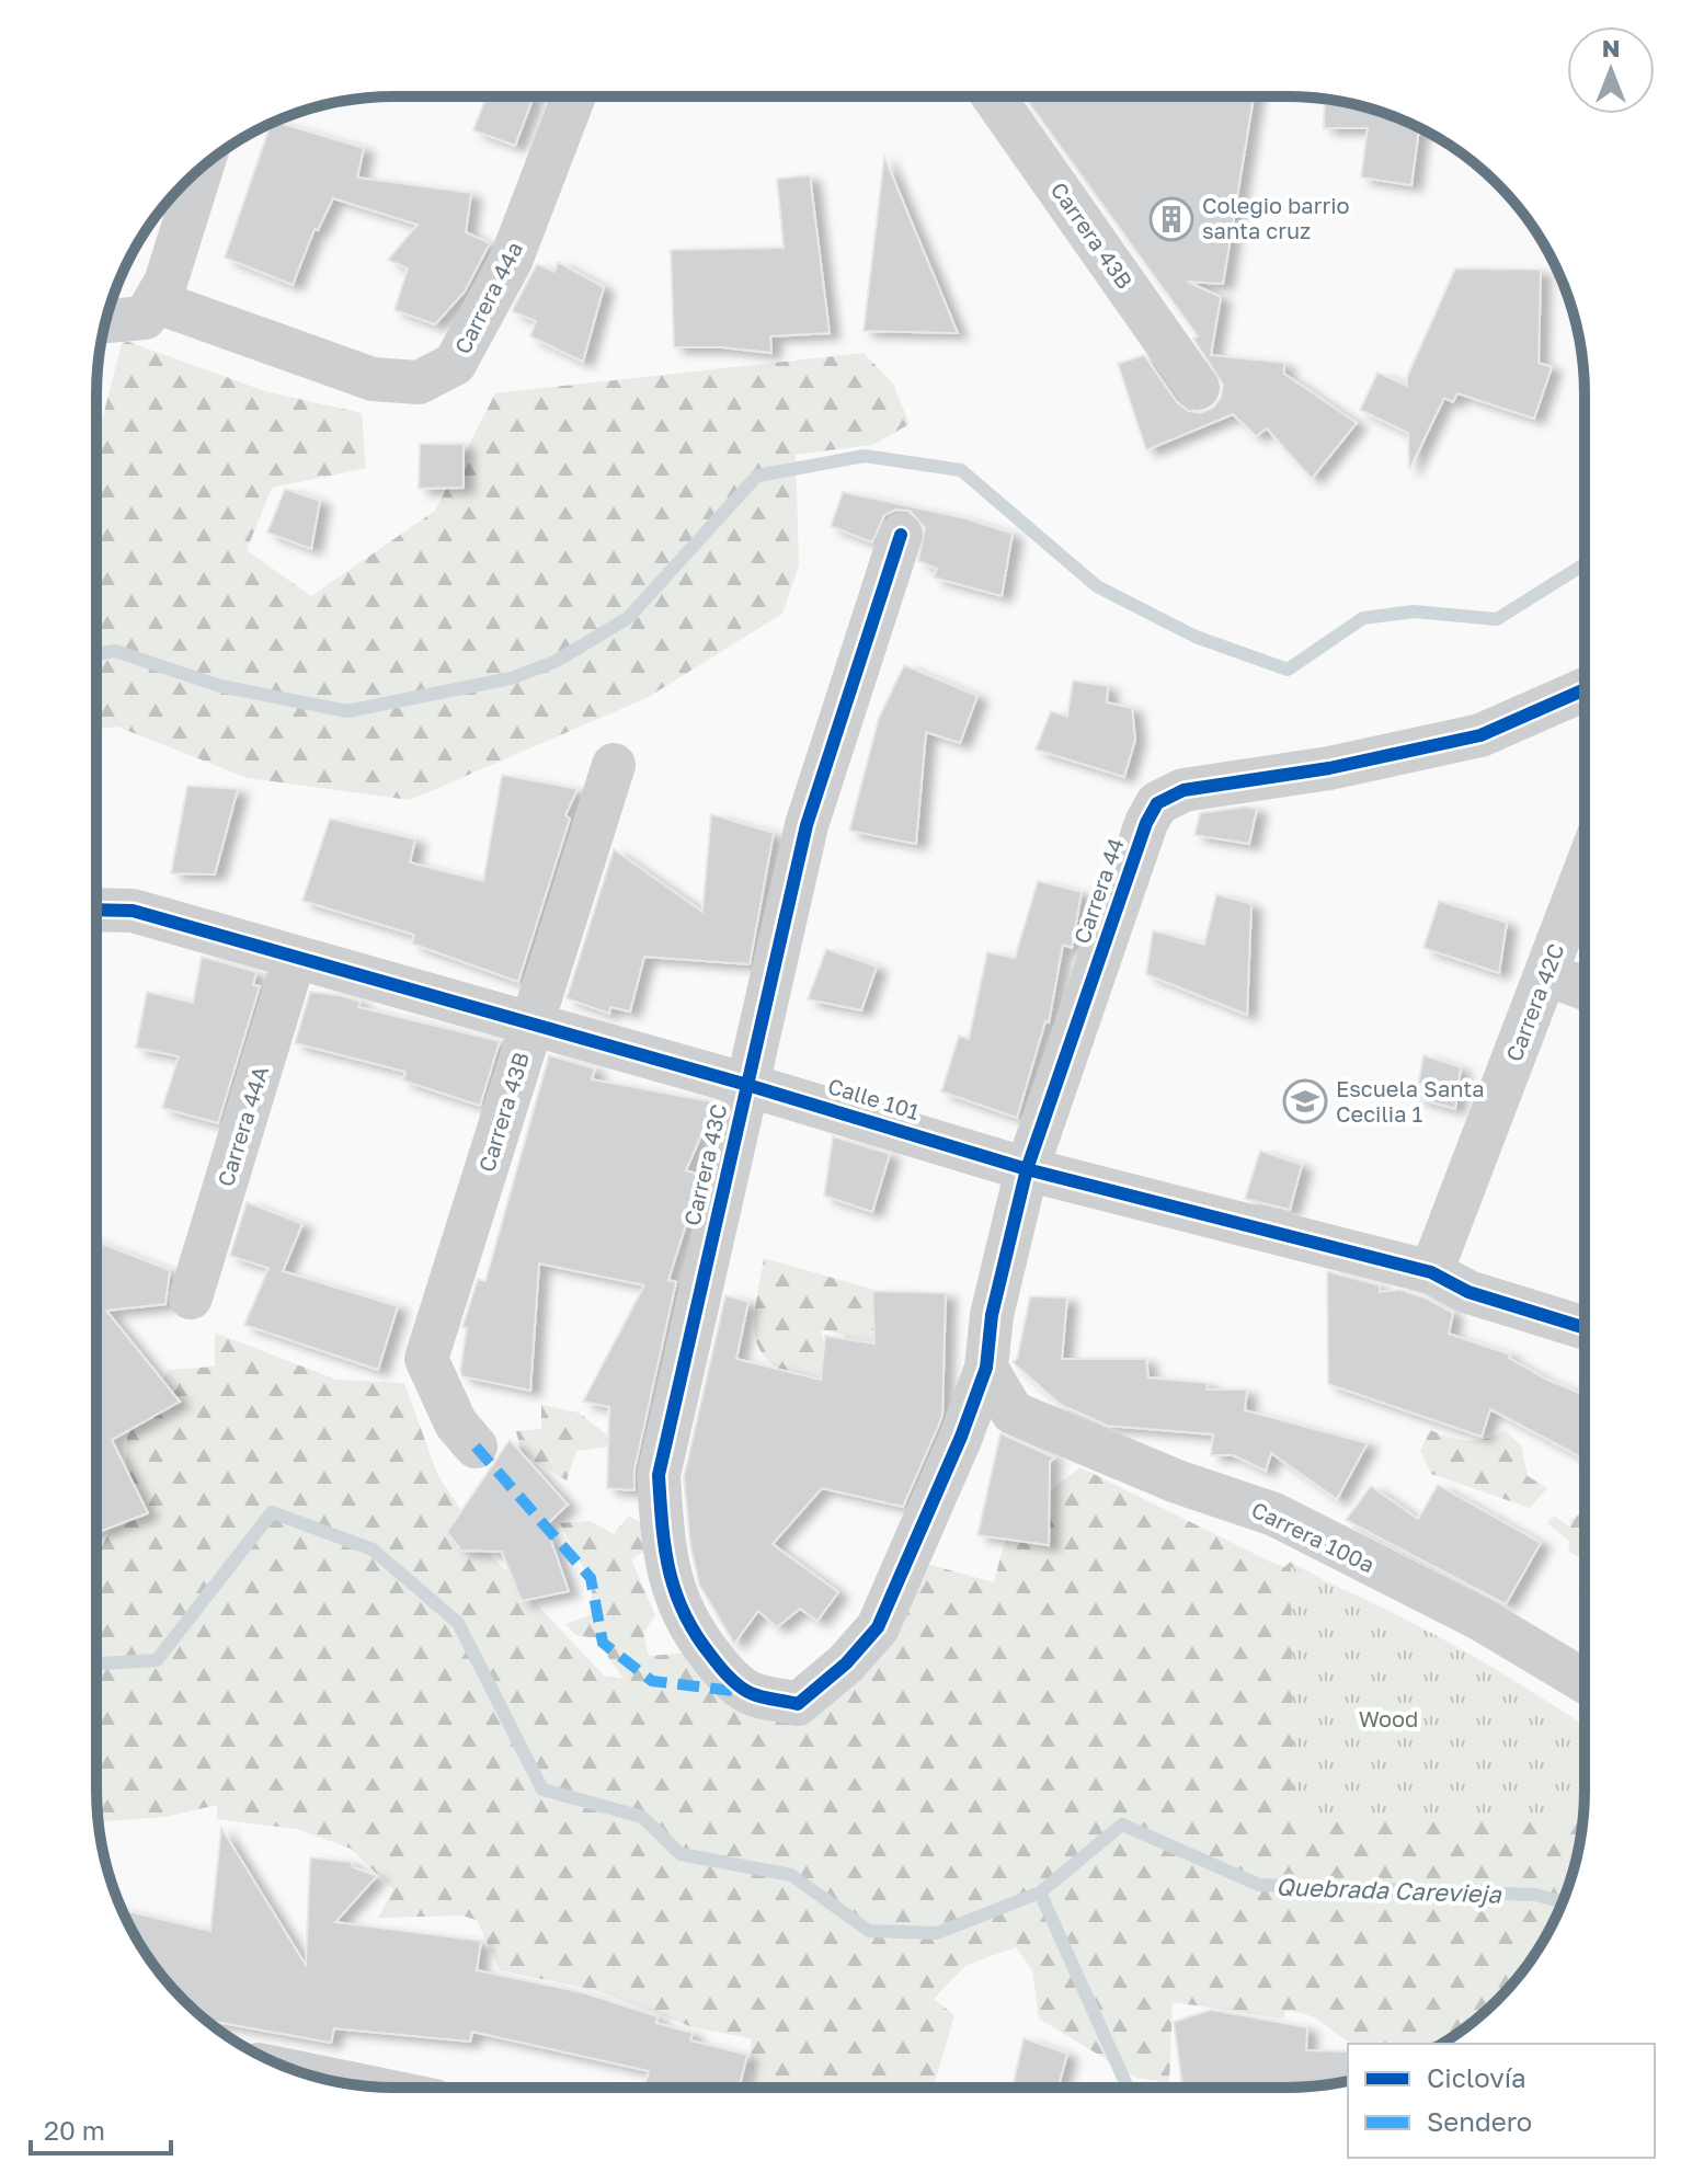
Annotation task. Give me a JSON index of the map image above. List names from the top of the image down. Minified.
{"streets":{"street":["Carrera 43B","Carrera 44a","Carrera 44","Carrera 42C","Calle 101","Carrera 44A","Carrera 43C","Carrera 100a"]},"crossings":[["Carrera 43B","Calle 101"],["Carrera 44","Calle 101"],["Carrera 44","Carrera 43C"],["Carrera 44","Carrera 100a"],["Carrera 42C","Calle 101"],["Calle 101","Carrera 44A"],["Calle 101","Carrera 43C"]],"water":["Quebrada Carevieja"],"parks":["Wood"],"places":{"building":["Colegio barrio santa cruz"],"school or university":["Escuela Santa Cecilia 1"]},"legend":["Ciclovía","Sendero"],"scale_bar":"20 m","north":"top"}
